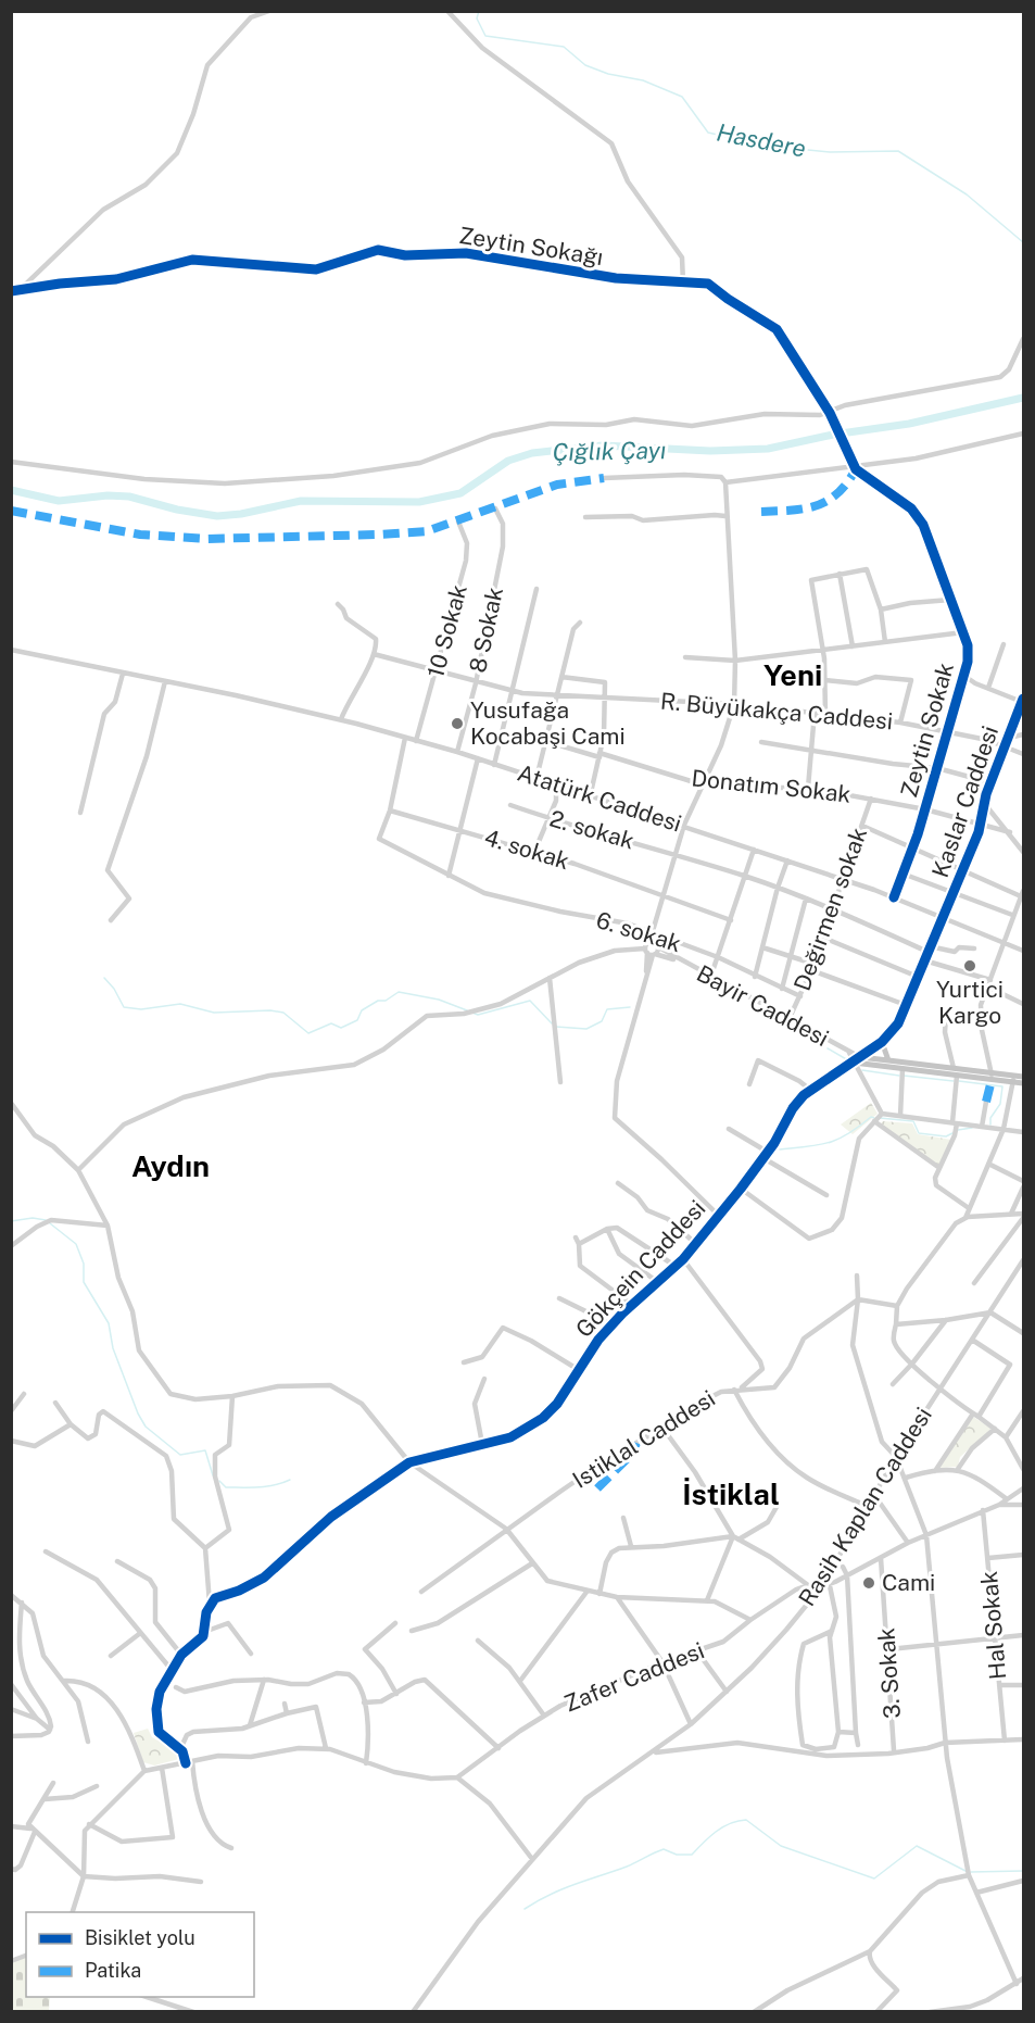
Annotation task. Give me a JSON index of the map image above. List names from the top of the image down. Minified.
{"streets":{"street":["Zeytin Sokağı","8 Sokak","10 Sokak","R. Büyükakça Caddesi","Zeytin Sokak","Donatım Sokak","Atatürk Caddesi","Kaslar Caddesi","2. sokak","4. sokak","Değirmen sokak","6. sokak","Bayir Caddesi","Gökçein Caddesi","Istiklal Caddesi","Rasih Kaplan Caddesi","Hal Sokak","3. Sokak","Zafer Caddesi"]},"crossings":[["Zeytin Sokağı","Zeytin Sokak"],["8 Sokak","R. Büyükakça Caddesi"],["8 Sokak","Atatürk Caddesi"],["10 Sokak","R. Büyükakça Caddesi"],["10 Sokak","Atatürk Caddesi"],["R. Büyükakça Caddesi","Zeytin Sokak"],["R. Büyükakça Caddesi","Kaslar Caddesi"],["Zeytin Sokak","Donatım Sokak"],["Zeytin Sokak","Atatürk Caddesi"],["Donatım Sokak","Kaslar Caddesi"],["Donatım Sokak","Değirmen sokak"],["Atatürk Caddesi","Kaslar Caddesi"],["Atatürk Caddesi","Değirmen sokak"],["Atatürk Caddesi","Gökçein Caddesi"],["Kaslar Caddesi","Gökçein Caddesi"],["2. sokak","Değirmen sokak"],["2. sokak","Gökçein Caddesi"],["4. sokak","6. sokak"],["Değirmen sokak","6. sokak"],["Değirmen sokak","Bayir Caddesi"],["Bayir Caddesi","Gökçein Caddesi"]],"districts":["Yeni","Aydın","İstiklal"],"water":["Hasdere","Çığlık Çayı"],"places":["Yusufağa Kocabaşi Cami","Yurtici Kargo","Cami"],"legend":["Bisiklet yolu","Patika"]}
